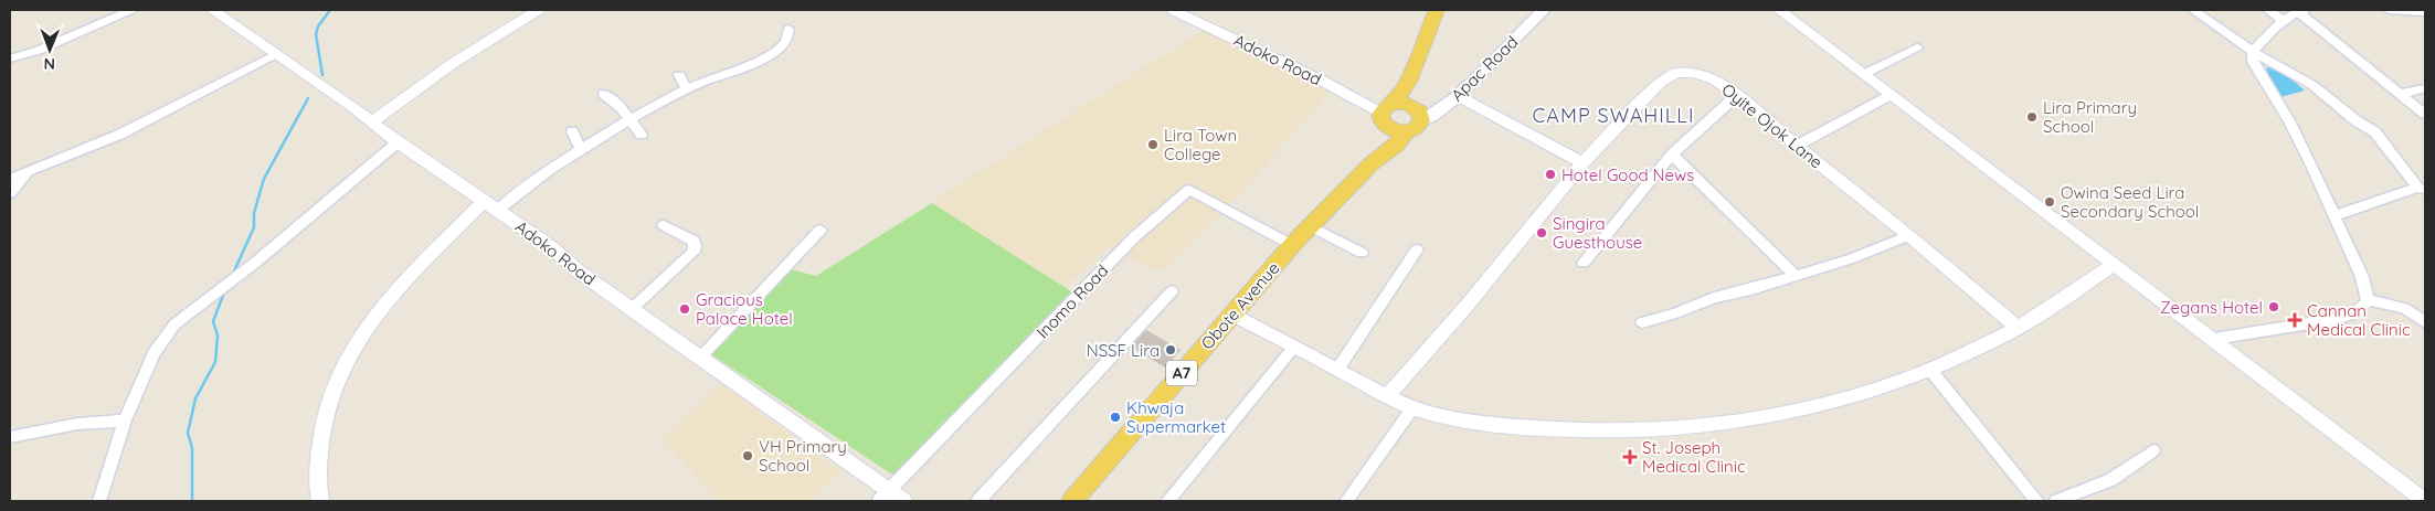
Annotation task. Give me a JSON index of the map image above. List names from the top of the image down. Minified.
{"streets":{"main road":["Apac Road","Obote Avenue","A7"],"street":["Adoko Road","Oyite Ojok Lane","Inomo Road"]},"crossings":[["Adoko Road","Inomo Road"],["Apac Road","Obote Avenue"],["Inomo Road","Obote Avenue"]],"districts":["CAMP SWAHILLI"],"places":{"other":["Lira Primary School","Lira Town College","Hotel Good News","Owina Seed Lira Secondary School","Singira Guesthouse","Zegans Hotel","Gracious Palace Hotel","NSSF Lira","Khwaja Supermarket","VH Primary School"],"health":["Cannan Medical Clinic","St. Joseph Medical Clinic"]},"north":"bottom"}
